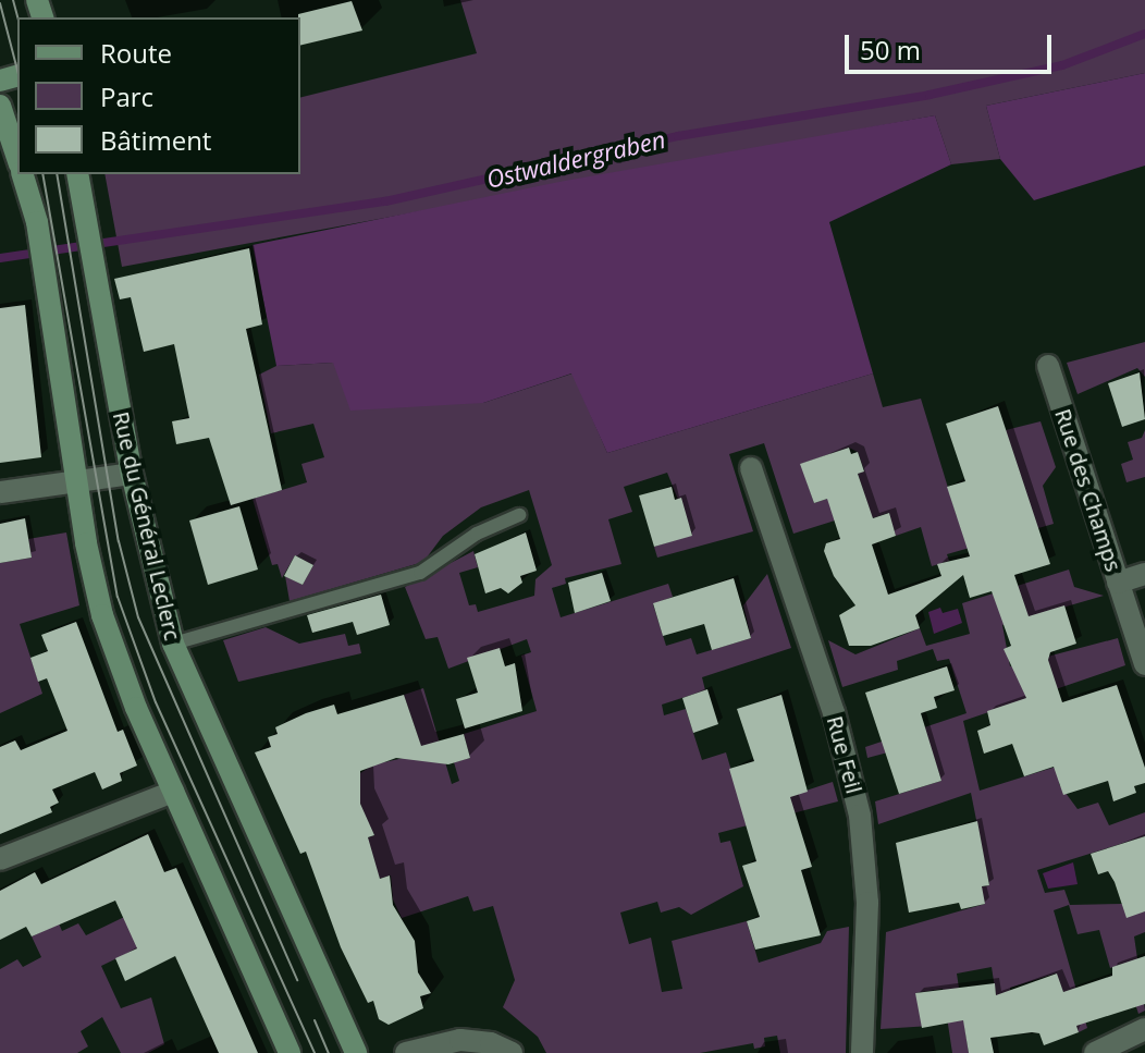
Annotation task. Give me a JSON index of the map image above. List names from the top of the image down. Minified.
{"streets":{"main road":["Rue du Général Leclerc"],"street":["Rue des Champs","Rue Feil"]},"water":["Ostwaldergraben"],"legend":["Route","Parc","Bâtiment"],"scale_bar":"50 m"}
